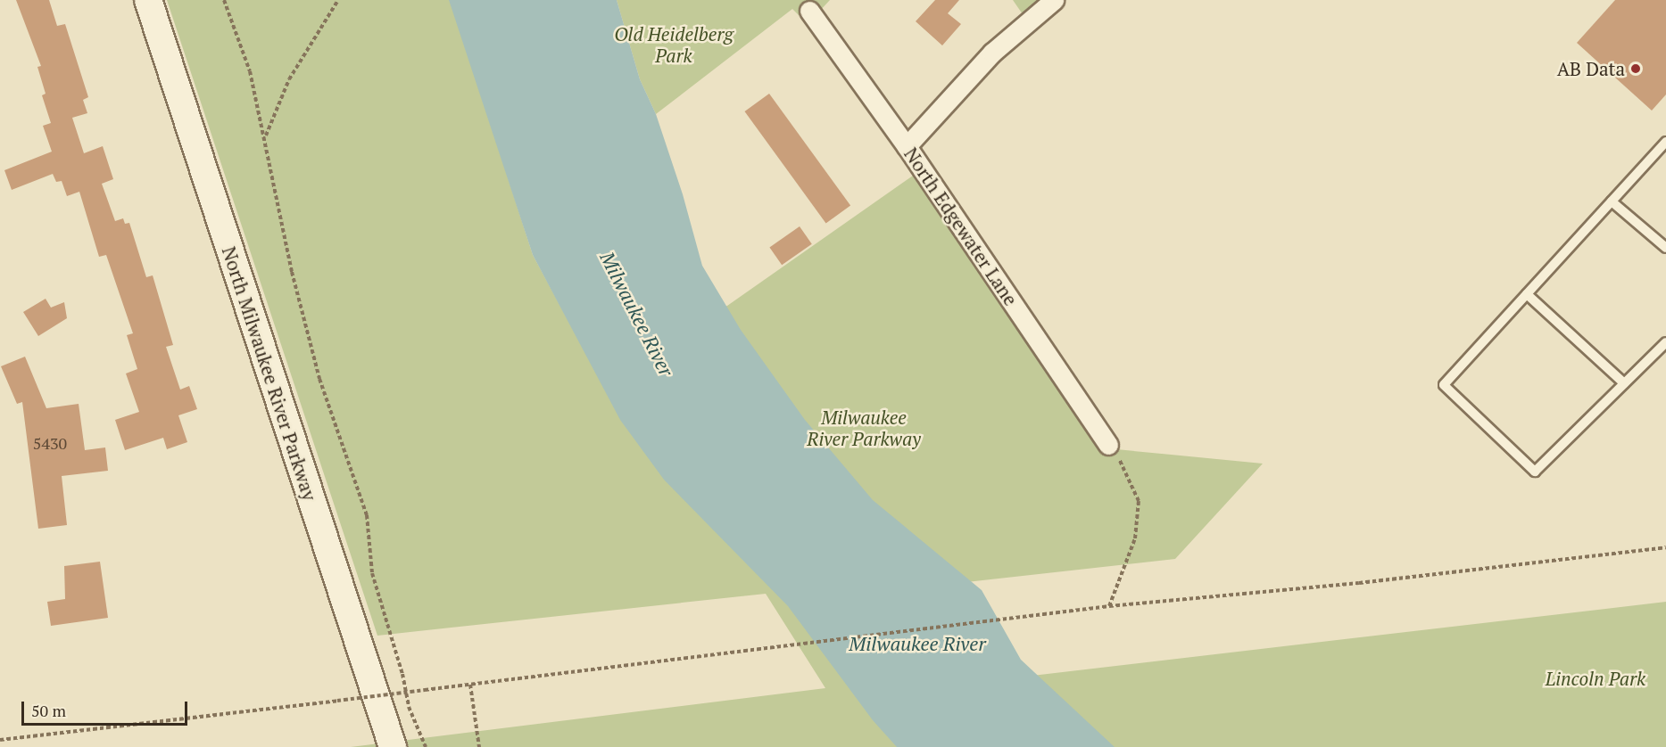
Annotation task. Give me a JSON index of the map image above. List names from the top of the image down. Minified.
{"streets":{"street":["North Edgewater Lane","North Milwaukee River Parkway"]},"water":["Milwaukee River"],"parks":["Old Heidelberg Park","Milwaukee River Parkway","Lincoln Park"],"places":["AB Data"],"house_numbers":["5430"],"scale_bar":"50 m"}
